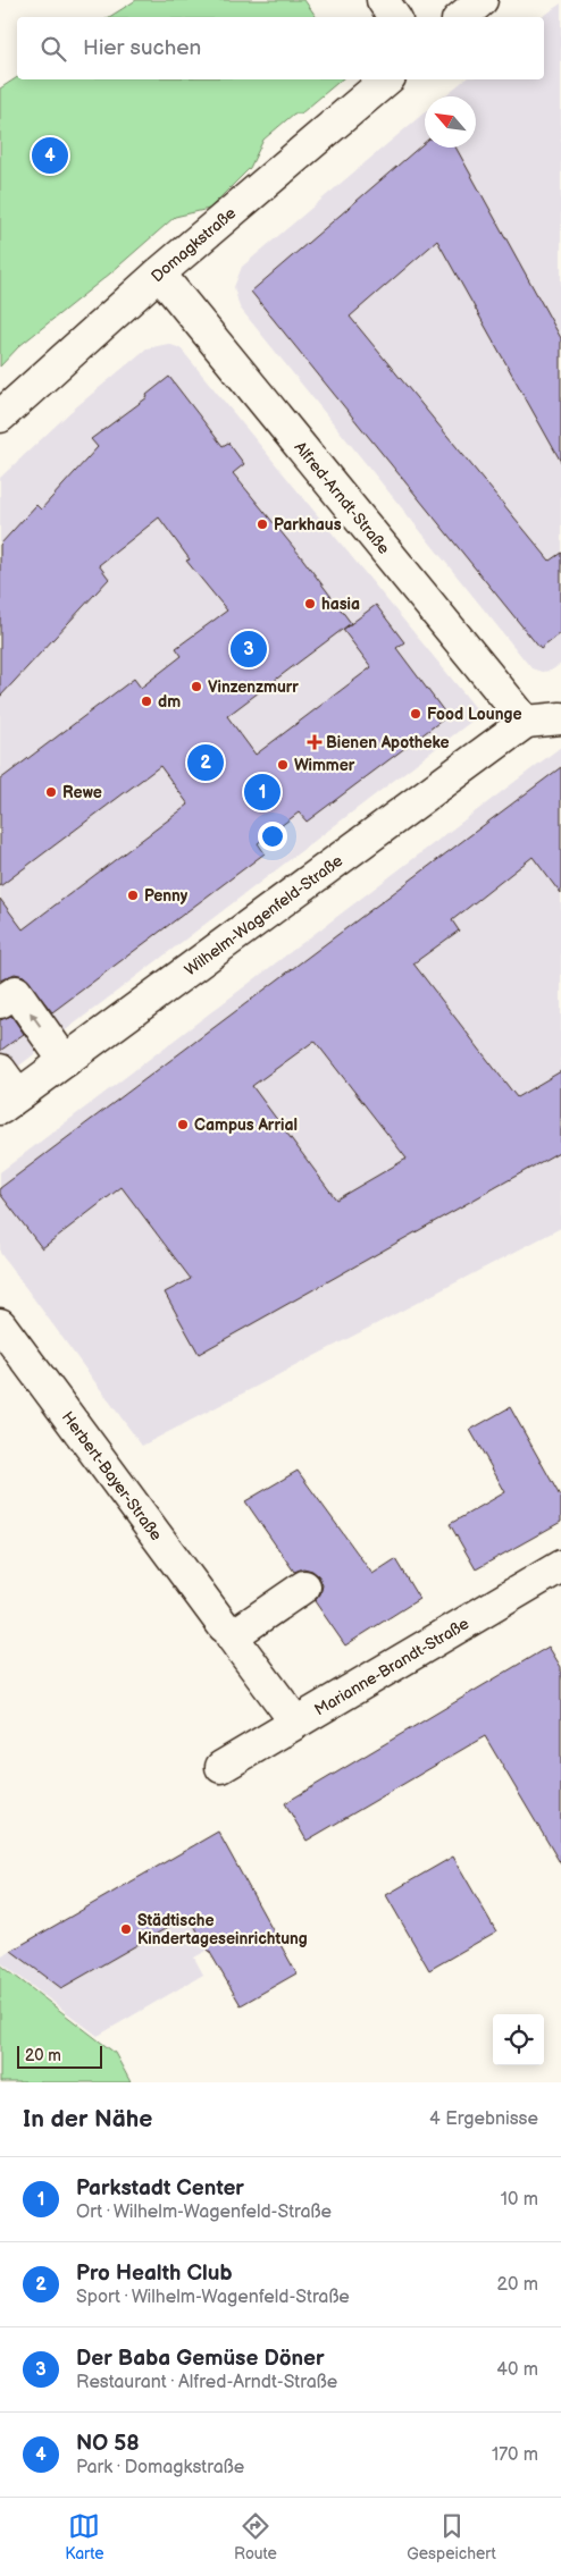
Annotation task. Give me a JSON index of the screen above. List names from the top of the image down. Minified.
{"streets":{"street":["Domagkstraße","Alfred-Arndt-Straße","Wilhelm-Wagenfeld-Straße","Herbert-Bayer-Straße","Marianne-Brandt-Straße"]},"crossings":[["Domagkstraße","Alfred-Arndt-Straße"],["Alfred-Arndt-Straße","Wilhelm-Wagenfeld-Straße"],["Herbert-Bayer-Straße","Marianne-Brandt-Straße"]],"places":{"other":["Parkhaus","hasia","Vinzenzmurr","dm","Food Lounge","Wimmer","Rewe","Penny","Campus Arrial","Städtische Kindertageseinrichtung"],"health":["Bienen Apotheke"]},"scale_bar":"20 m","north":"top left","page":{"search":"Hier suchen","pins":["4","3","2","1"],"scale":"20 m","heading":["In der Nähe","4 Ergebnisse"],"list":[{"mark":"1","name":"Parkstadt Center","note":"Ort · Wilhelm-Wagenfeld-Straße","value":"10 m"},{"mark":"2","name":"Pro Health Club","note":"Sport · Wilhelm-Wagenfeld-Straße","value":"20 m"},{"mark":"3","name":"Der Baba Gemüse Döner","note":"Restaurant · Alfred-Arndt-Straße","value":"40 m"},{"mark":"4","name":"NO 58","note":"Park · Domagkstraße","value":"170 m"}],"nav":["Karte","Route","Gespeichert"]}}
